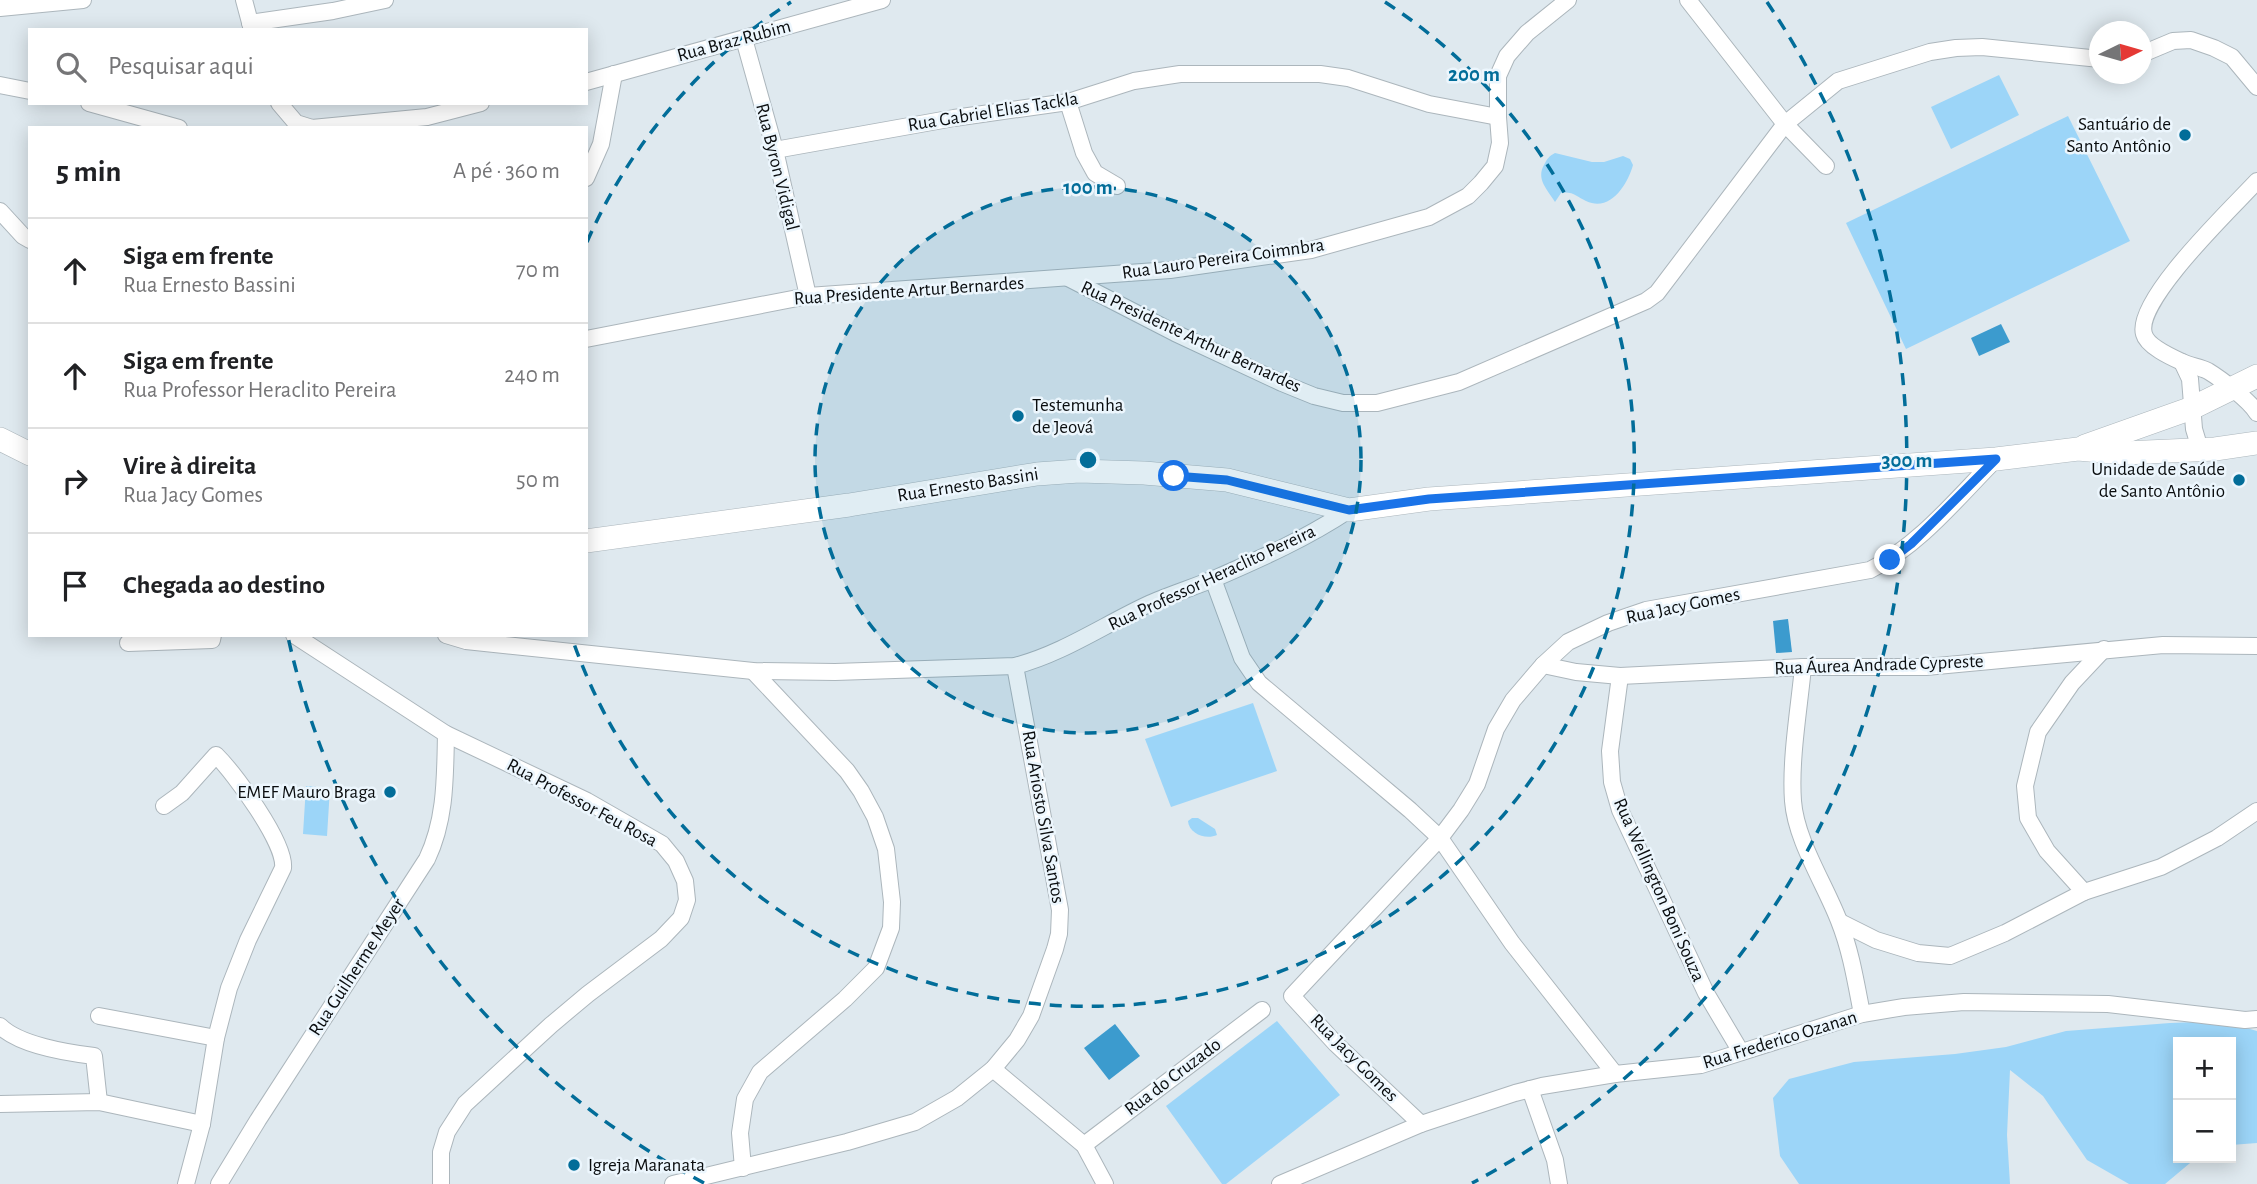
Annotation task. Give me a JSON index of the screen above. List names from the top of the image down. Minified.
{"streets":{"main road":["Rua Ernesto Bassini","Rua Professor Heraclito Pereira"],"street":["Rua Braz Rubim","Rua Gabriel Elias Tackla","Rua Byron Vidigal","Rua Lauro Pereira Coimnbra","Rua Presidente Artur Bernardes","Rua Presidente Arthur Bernardes","Rua Jacy Gomes","Rua Áurea Andrade Cypreste","Rua Professor Feu Rosa","Rua Ariosto Silva Santos","Rua Wellington Boni Souza","Rua Guilherme Meyer","Rua Frederico Ozanan","Rua do Cruzado"]},"crossings":[["Rua Braz Rubim","Rua Byron Vidigal"],["Rua Gabriel Elias Tackla","Rua Byron Vidigal"],["Rua Gabriel Elias Tackla","Rua Lauro Pereira Coimnbra"],["Rua Byron Vidigal","Rua Presidente Artur Bernardes"],["Rua Lauro Pereira Coimnbra","Rua Presidente Artur Bernardes"],["Rua Lauro Pereira Coimnbra","Rua Presidente Arthur Bernardes"],["Rua Presidente Artur Bernardes","Rua Presidente Arthur Bernardes"],["Rua Ernesto Bassini","Rua Professor Heraclito Pereira"],["Rua Professor Heraclito Pereira","Rua Jacy Gomes"],["Rua Professor Heraclito Pereira","Rua Ariosto Silva Santos"],["Rua Jacy Gomes","Rua Áurea Andrade Cypreste"],["Rua Jacy Gomes","Rua Frederico Ozanan"],["Rua Áurea Andrade Cypreste","Rua Wellington Boni Souza"],["Rua Professor Feu Rosa","Rua Guilherme Meyer"],["Rua Wellington Boni Souza","Rua Frederico Ozanan"]],"places":["Santuário de Santo Antônio","Testemunha de Jeová","Unidade de Saúde de Santo Antônio","EMEF Mauro Braga","Igreja Maranata"],"north":"right","page":{"search":"Pesquisar aqui","heading":["5 min","A pé · 360 m"],"list":[["Siga em frente","Rua Ernesto Bassini","70 m"],["Siga em frente","Rua Professor Heraclito Pereira","240 m"],["Vire à direita","Rua Jacy Gomes","50 m"],"Chegada ao destino"],"map_buttons":["+","−"]},"rings":["200 m","100 m","300 m"]}
